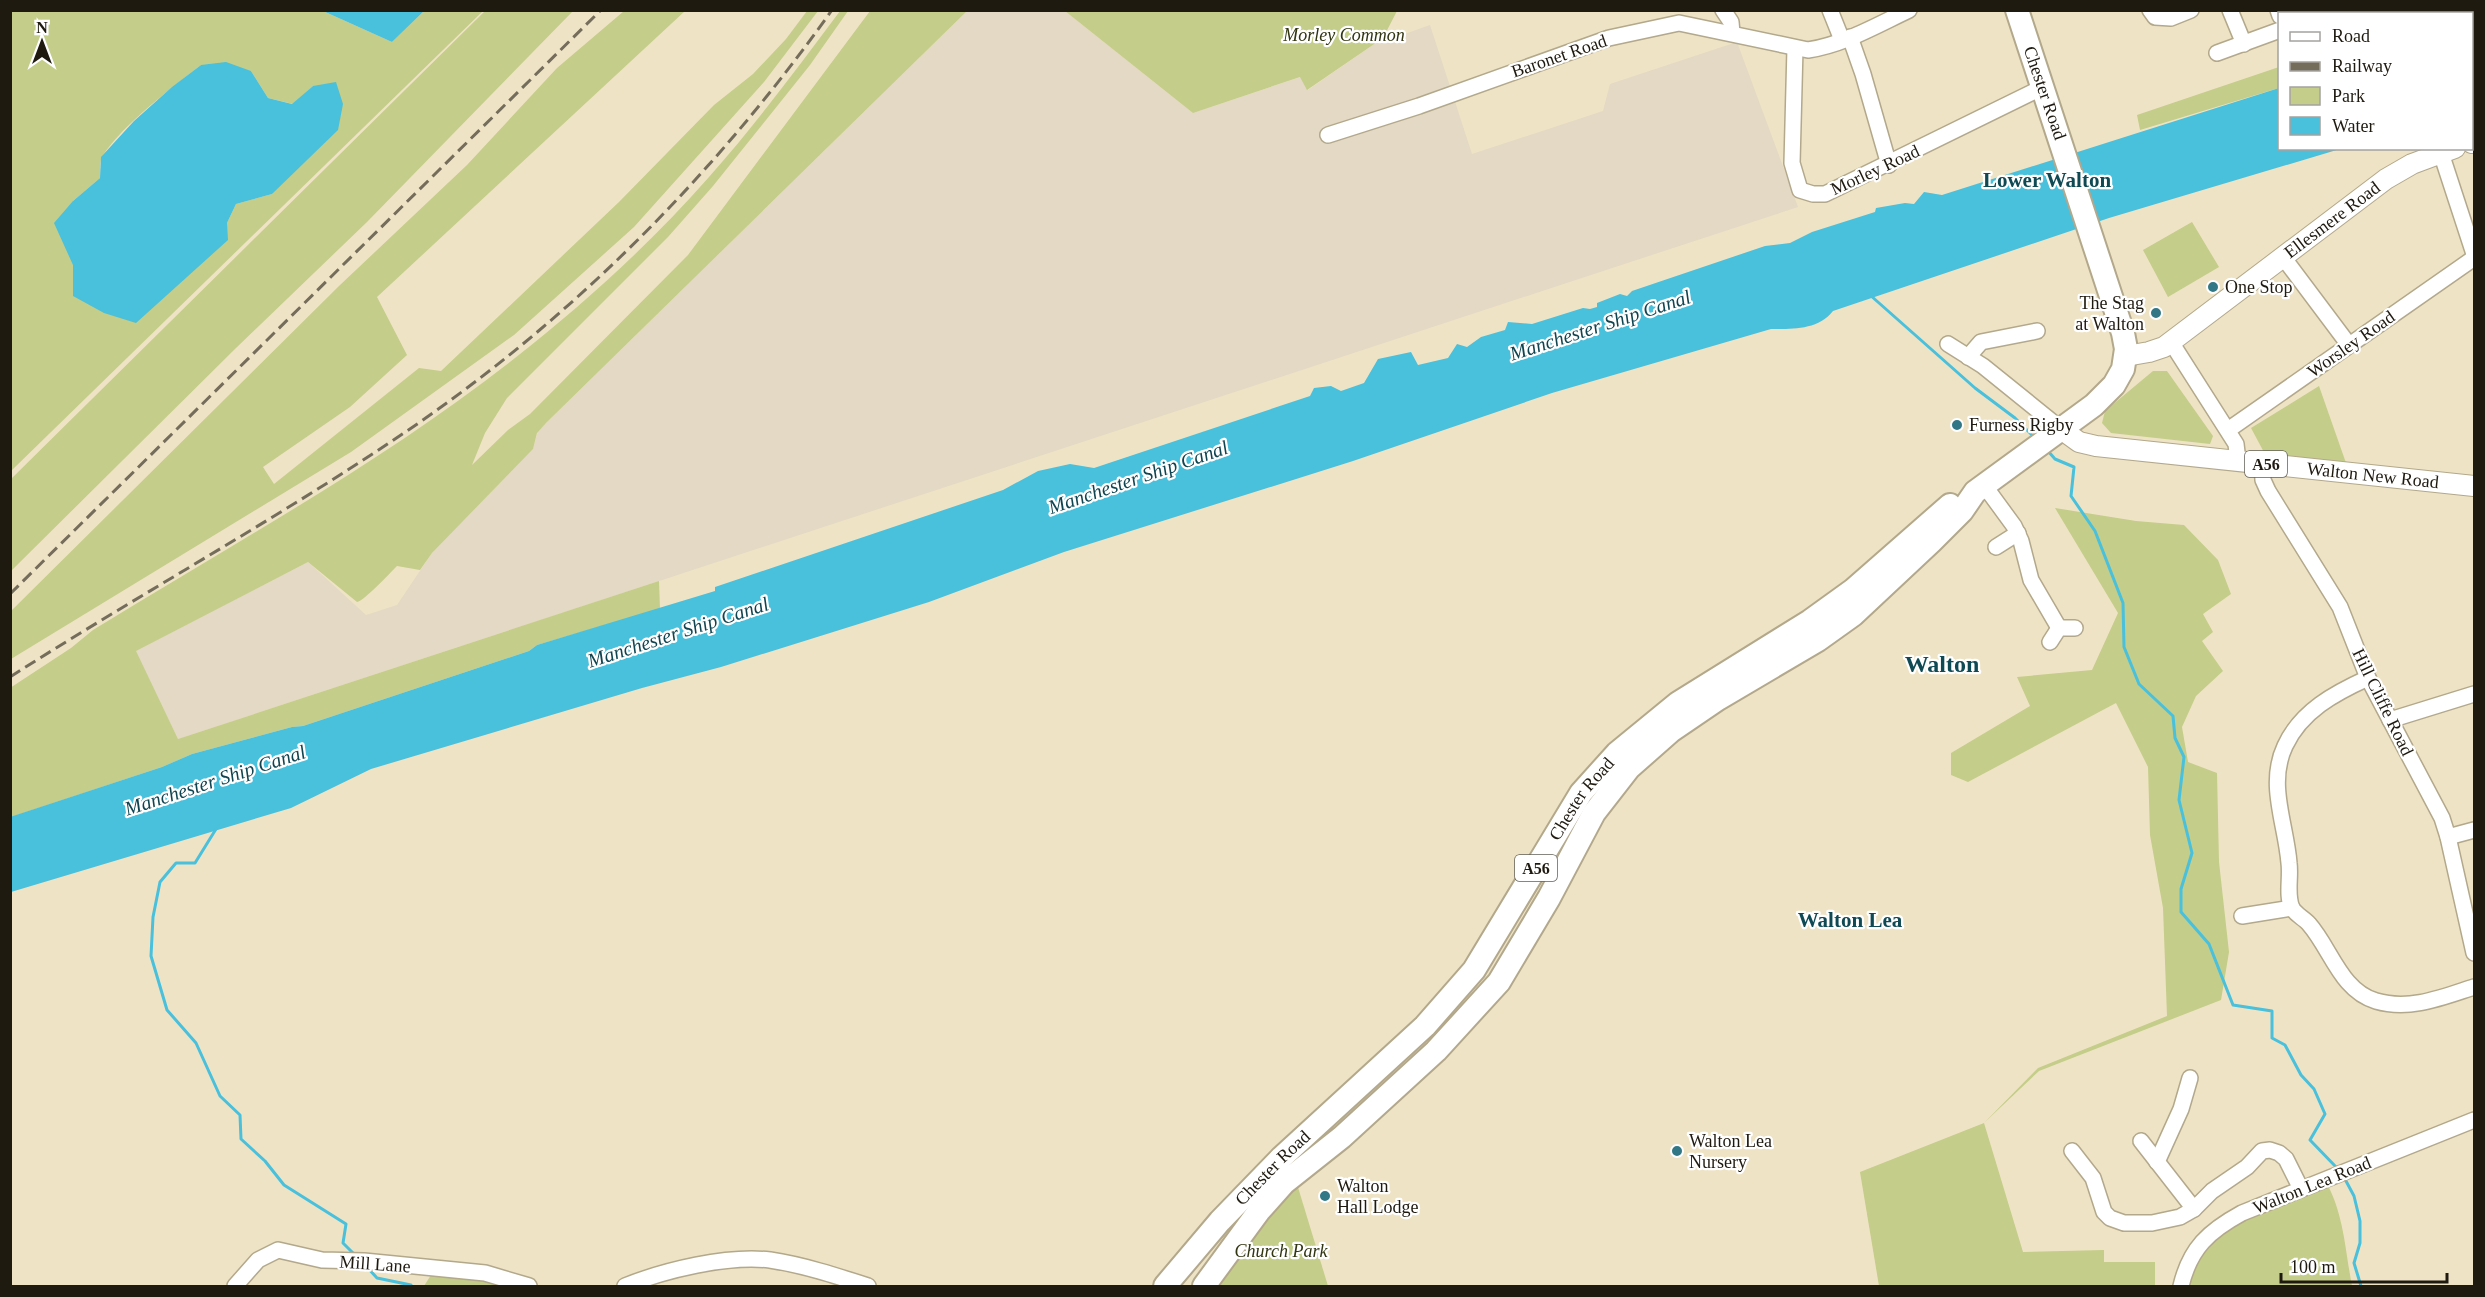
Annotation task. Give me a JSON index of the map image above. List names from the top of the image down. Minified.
{"streets":{"highway":["Chester Road","A56"],"main road":["Ellesmere Road","Walton New Road"],"street":["Baronet Road","Morley Road","Worsley Road","Hill Cliffe Road","Walton Lea Road","Mill Lane"]},"crossings":[["Baronet Road","Morley Road"],["Chester Road","Morley Road"],["Chester Road","Ellesmere Road"],["Chester Road","Walton New Road"],["Walton New Road","Hill Cliffe Road"]],"districts":["Lower Walton","Walton","Walton Lea"],"water":["Manchester Ship Canal"],"parks":["Morley Common","Church Park"],"places":["One Stop","The Stag at Walton","Furness Rigby","Walton Lea Nursery","Walton Hall Lodge"],"legend":["Road","Railway","Park","Water"],"scale_bar":"100 m","north":"top"}
